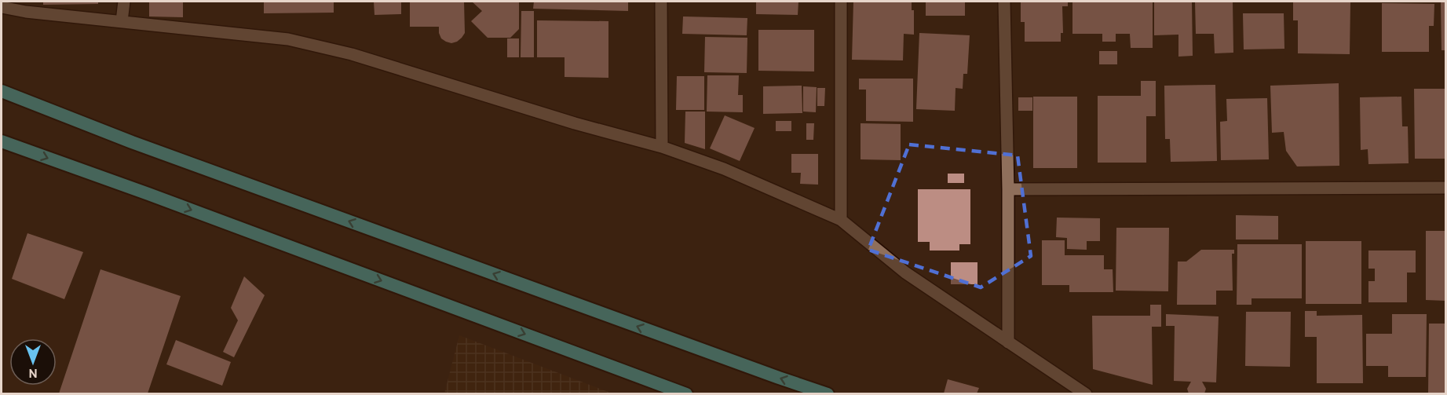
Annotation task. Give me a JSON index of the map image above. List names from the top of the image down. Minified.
{"north":"bottom"}
